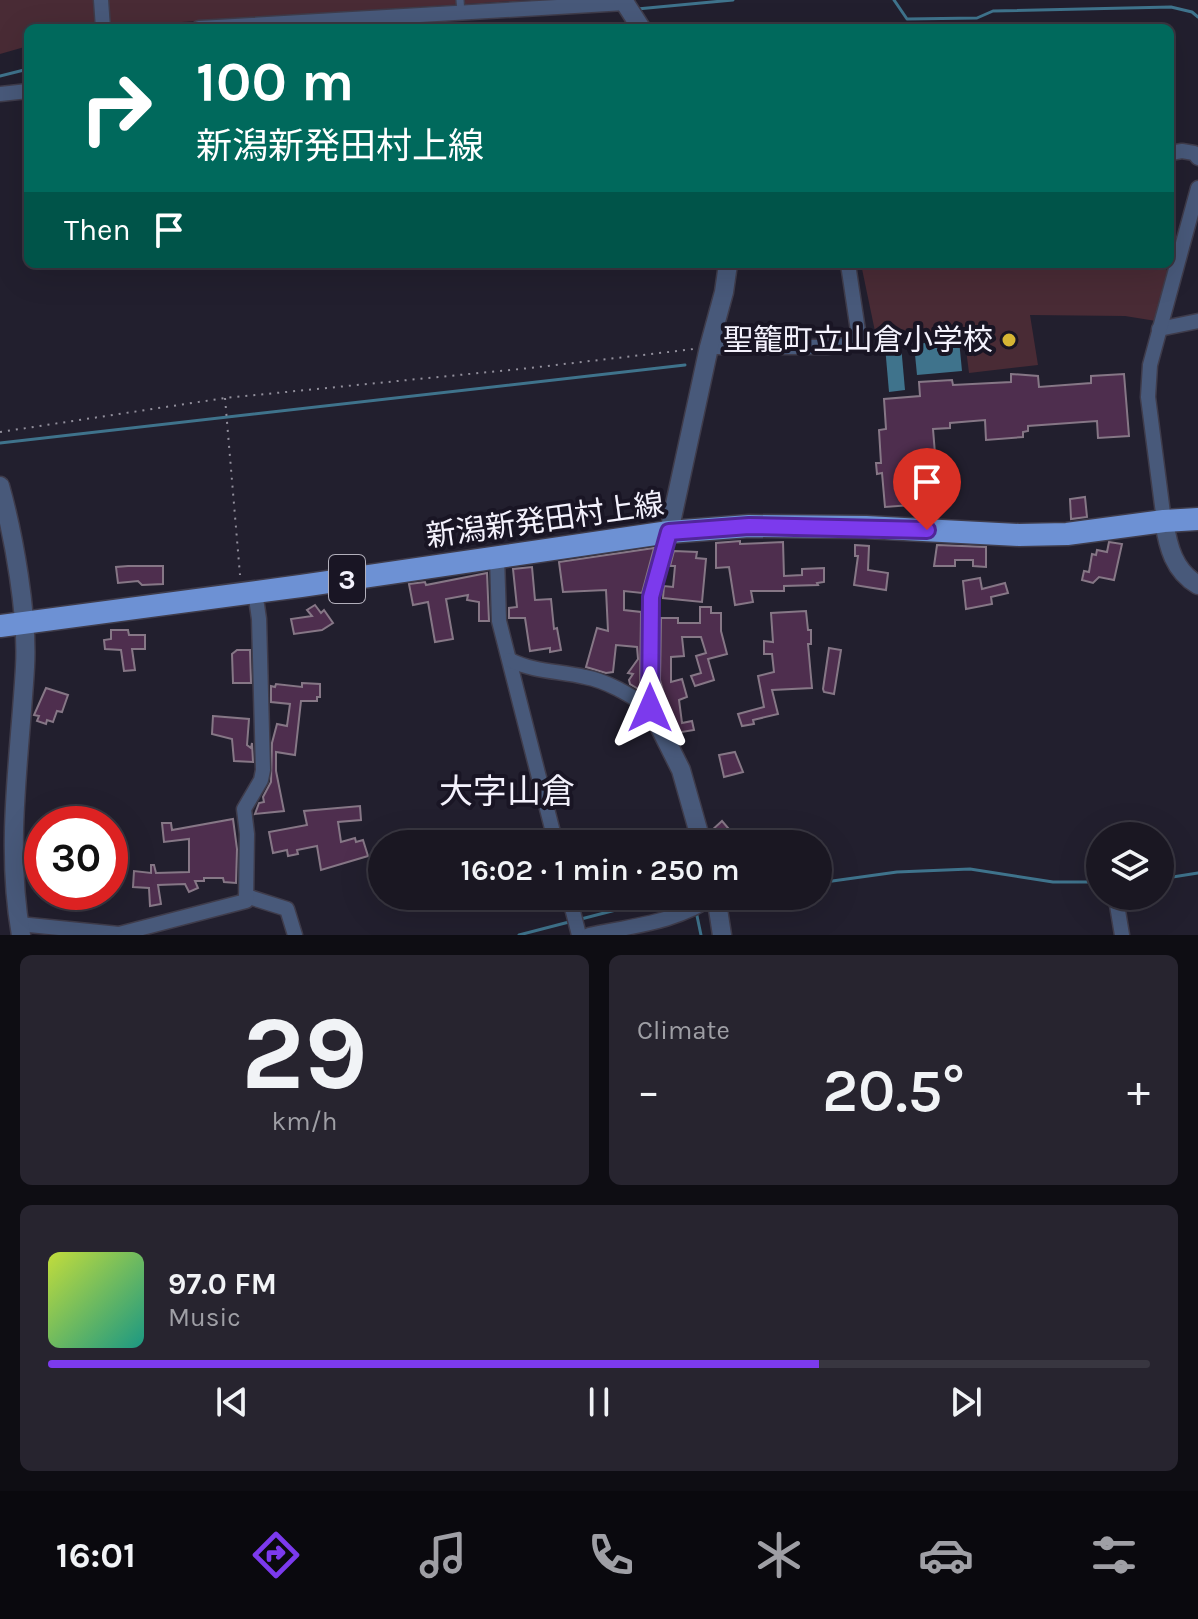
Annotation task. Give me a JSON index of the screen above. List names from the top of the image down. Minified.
{"streets":{"main road":["新潟新発田村上線","3"]},"districts":["大字山倉"],"places":["聖籠町立山倉小学校"],"page":{"turn":["100 m","新潟新発田村上線"],"then":"Then","limit":"30","trip":"16:02 · 1 min · 250 m","tile":[["29","km/h"],"Climate"],"heat":["−","20.5°","+"],"song":["97.0 FM","Music"],"tabs":"16:01"}}
